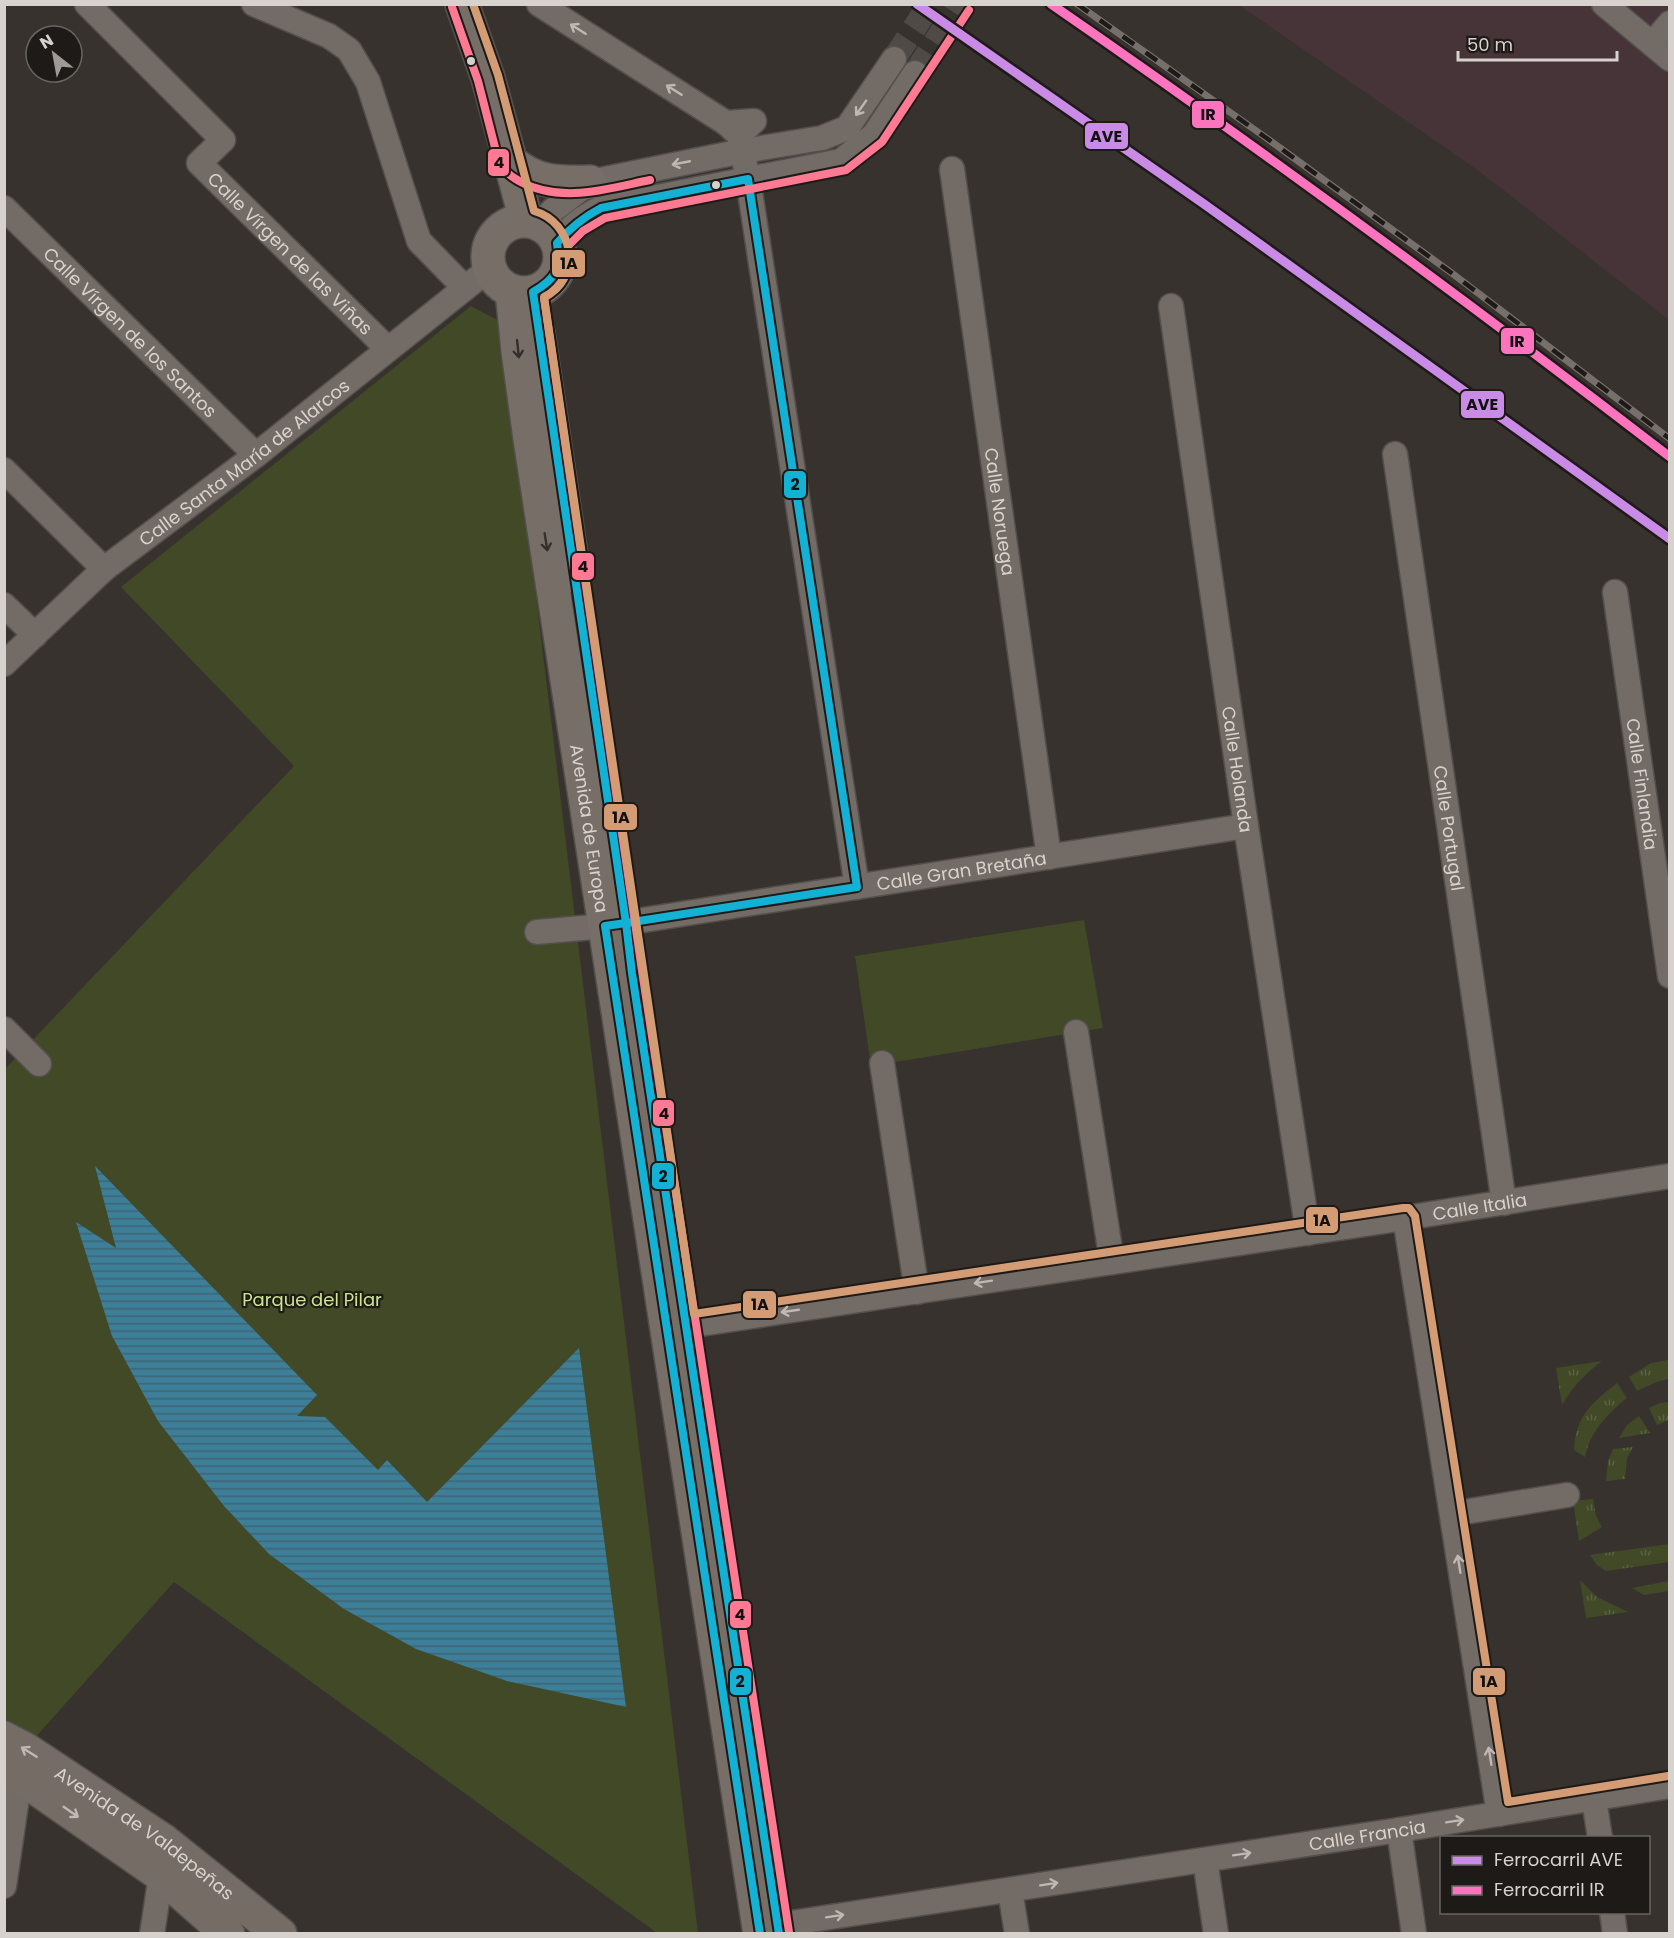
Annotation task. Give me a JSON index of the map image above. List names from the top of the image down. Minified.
{"streets":{"main road":["Avenida de Europa","Avenida de Valdepeñas"],"street":["Calle Vírgen de las Viñas","Calle Vírgen de los Santos","Calle Santa María de Alarcos","Calle Noruega","Calle Holanda","Calle Finlandia","Calle Portugal","Calle Gran Bretaña","Calle Italia","Calle Francia"]},"crossings":[["Calle Vírgen de las Viñas","Calle Santa María de Alarcos"],["Calle Vírgen de los Santos","Calle Santa María de Alarcos"],["Calle Santa María de Alarcos","Avenida de Europa"],["Calle Noruega","Calle Gran Bretaña"],["Calle Holanda","Calle Gran Bretaña"],["Calle Holanda","Calle Italia"],["Avenida de Europa","Calle Gran Bretaña"],["Avenida de Europa","Calle Italia"],["Avenida de Europa","Calle Francia"],["Calle Portugal","Calle Italia"]],"one_way":["Calle Italia","Calle Francia"],"parks":["Parque del Pilar"],"lines":["rail line AVE","rail line IR","transit line 1A","transit line 4","transit line 2"],"legend":["Ferrocarril AVE","Ferrocarril IR"],"scale_bar":"50 m","north":"top left"}
